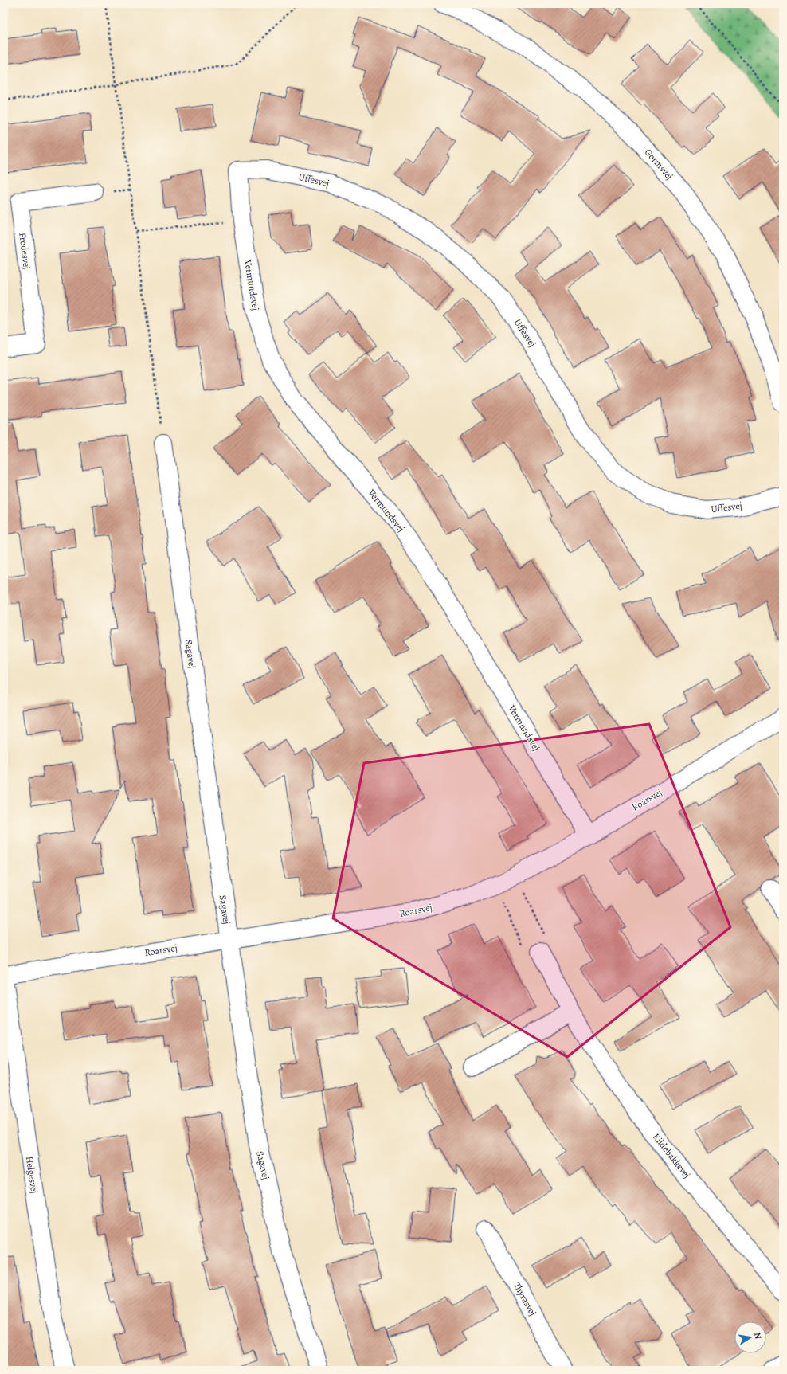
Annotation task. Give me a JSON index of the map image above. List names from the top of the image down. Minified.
{"streets":{"street":["Gormsvej","Uffesvej","Frodesvej","Vermundsvej","Sagavej","Roarsvej","Kildebakkevej","Helgesvej","Thyrasvej"]},"crossings":[["Uffesvej","Vermundsvej"],["Vermundsvej","Roarsvej"],["Sagavej","Roarsvej"]],"north":"right"}
